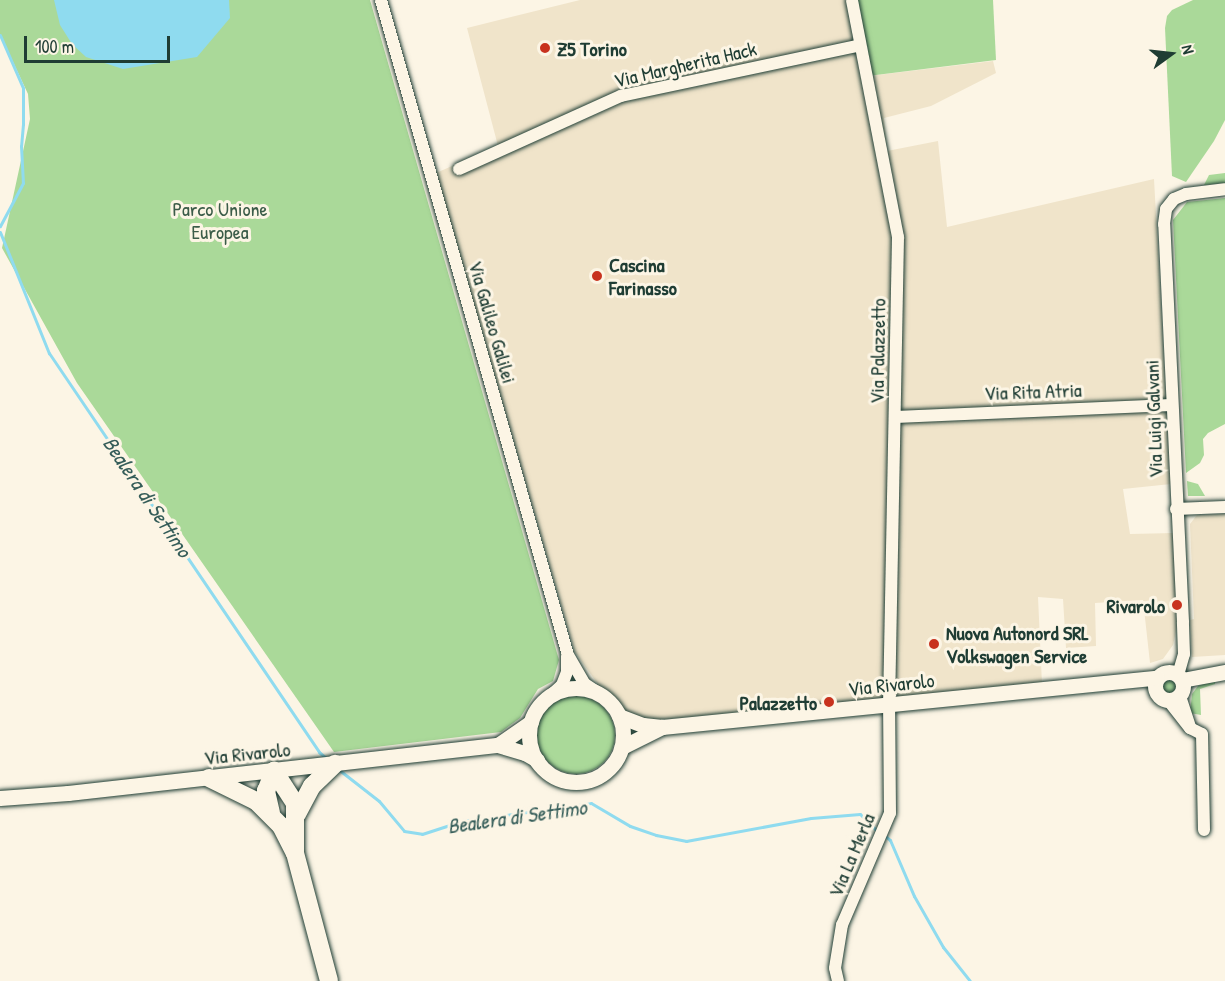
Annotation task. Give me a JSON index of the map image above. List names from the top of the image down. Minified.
{"streets":{"main road":["Via Rivarolo"],"street":["Via Margherita Hack","Via Galileo Galilei","Via Palazzetto","Via Rita Atria","Via Luigi Galvani","Via La Merla"]},"crossings":[["Via Margherita Hack","Via Palazzetto"],["Via Galileo Galilei","Via Rivarolo"],["Via Palazzetto","Via Rita Atria"],["Via Palazzetto","Via Rivarolo"],["Via Palazzetto","Via La Merla"],["Via Rita Atria","Via Luigi Galvani"],["Via Luigi Galvani","Via Rivarolo"],["Via Rivarolo","Via La Merla"]],"water":["Bealera di Settimo"],"parks":["Parco Unione Europea"],"places":["Z5 Torino","Cascina Farinasso","Rivarolo","Nuova Autonord SRL Volkswagen Service","Palazzetto"],"scale_bar":"100 m","north":"right"}
